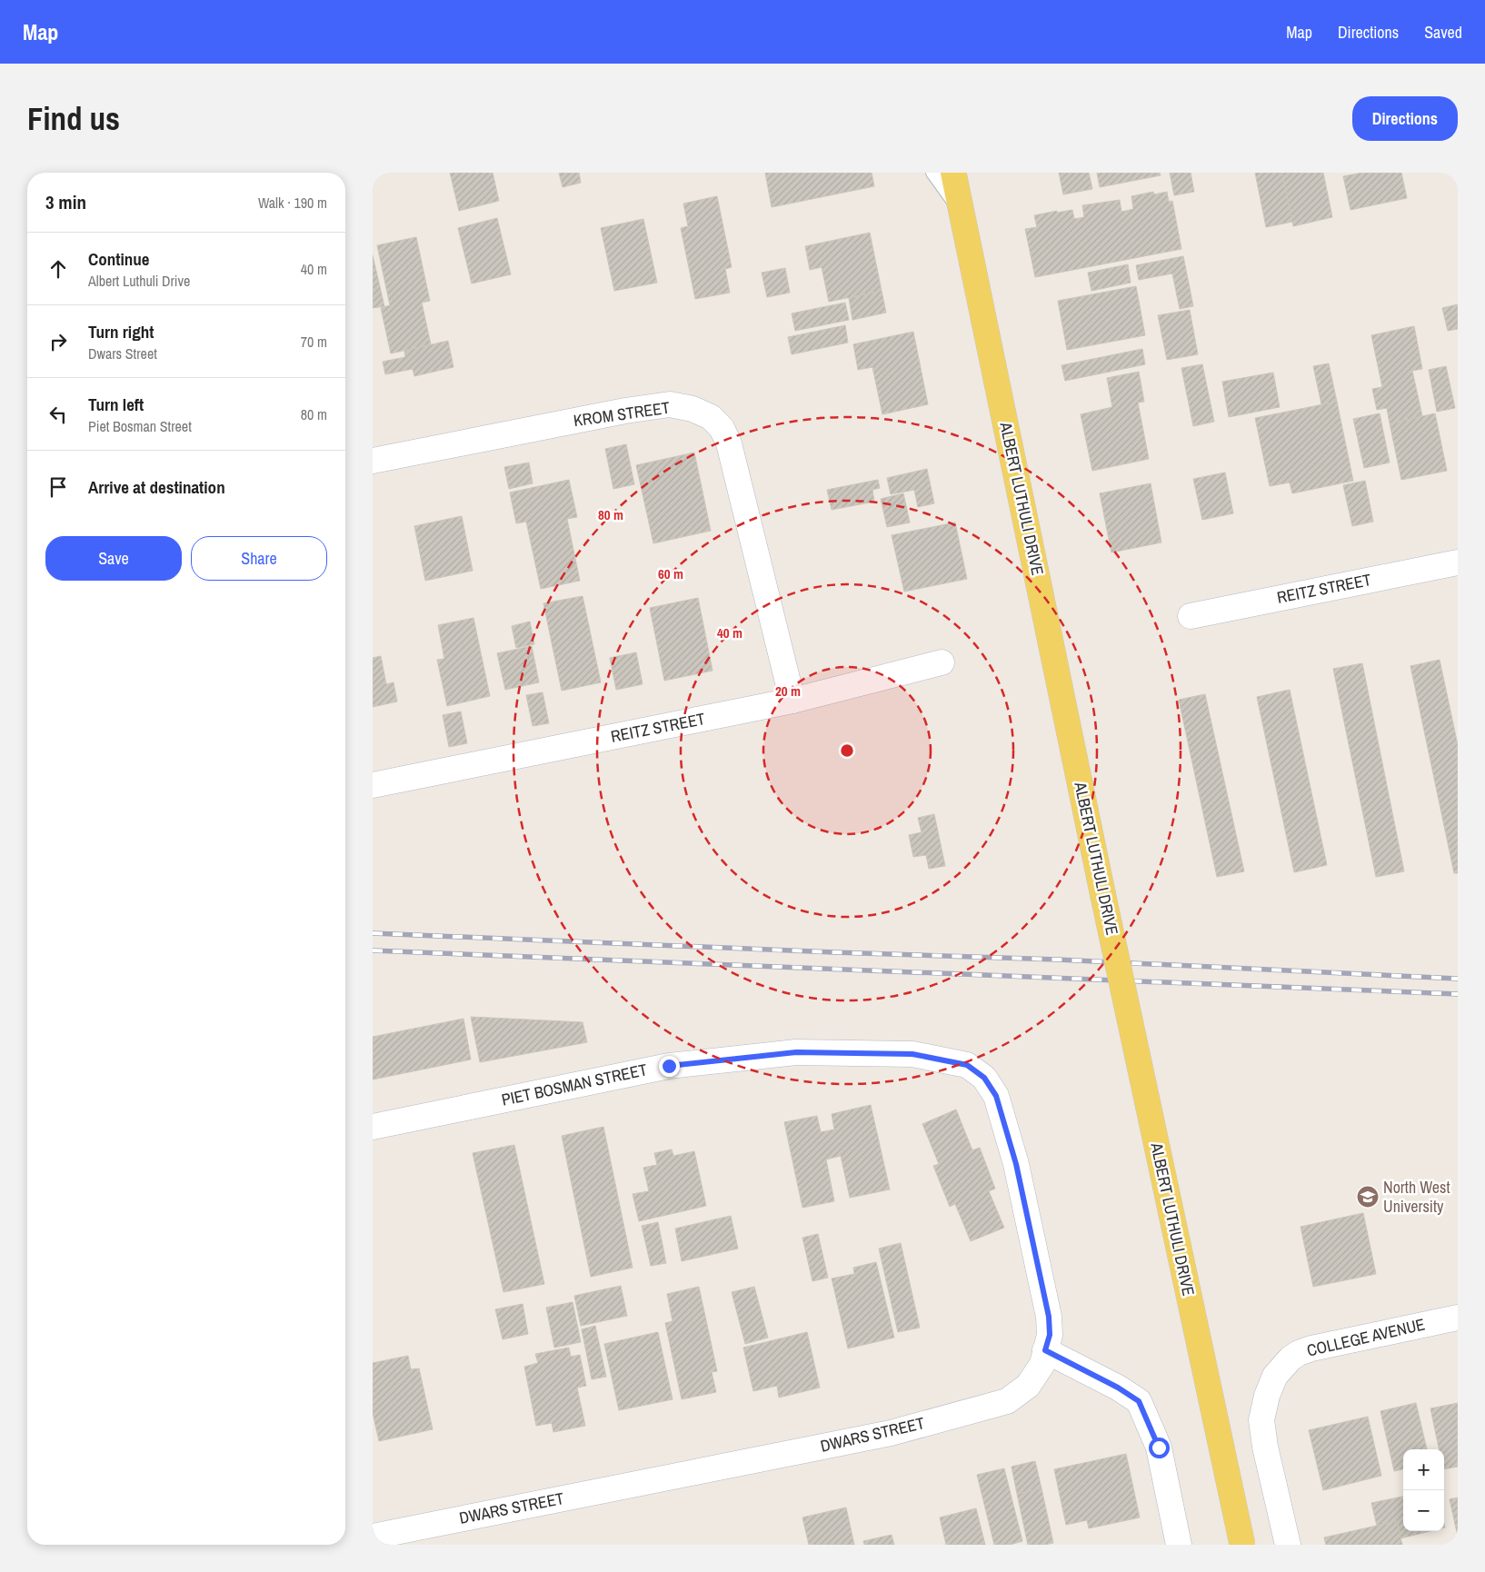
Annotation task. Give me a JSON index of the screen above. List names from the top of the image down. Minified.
{"streets":{"main road":["ALBERT LUTHULI DRIVE"],"street":["KROM STREET","REITZ STREET","PIET BOSMAN STREET","COLLEGE AVENUE","DWARS STREET"]},"crossings":[["KROM STREET","REITZ STREET"],["PIET BOSMAN STREET","DWARS STREET"]],"places":{"school or university":["North West University"]},"page":{"header":"Map","nav":["Map","Directions","Saved"],"buttons":["Directions",["Save","Share"]],"title":"Find us","heading":["3 min","Walk · 190 m"],"list":[["Continue","Albert Luthuli Drive","40 m"],["Turn right","Dwars Street","70 m"],["Turn left","Piet Bosman Street","80 m"],"Arrive at destination"],"map_buttons":["+","−"]},"rings":["80 m","60 m","40 m","20 m"]}
